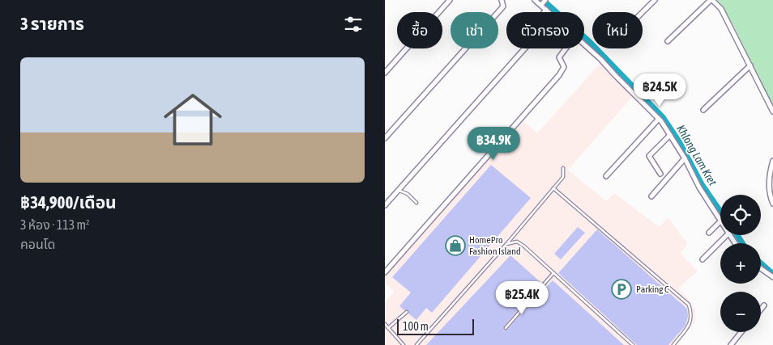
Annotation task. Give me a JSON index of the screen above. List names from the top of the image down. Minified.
{"water":["Khlong Lam Kret"],"places":{"shop":["HomePro Fashion Island"],"parking":["Parking C"]},"scale_bar":"100 m","page":{"heading":"3 รายการ","chip":["ซื้อ","เช่า","ตัวกรอง","ใหม่"],"list":[{"name":"฿34,900/เดือน","note":"3 ห้อง · 113 m² · คอนโด"}],"price":["฿24.5K","฿34.9K","฿25.4K"],"map_buttons":["+","−"],"scale":"100 m"}}
